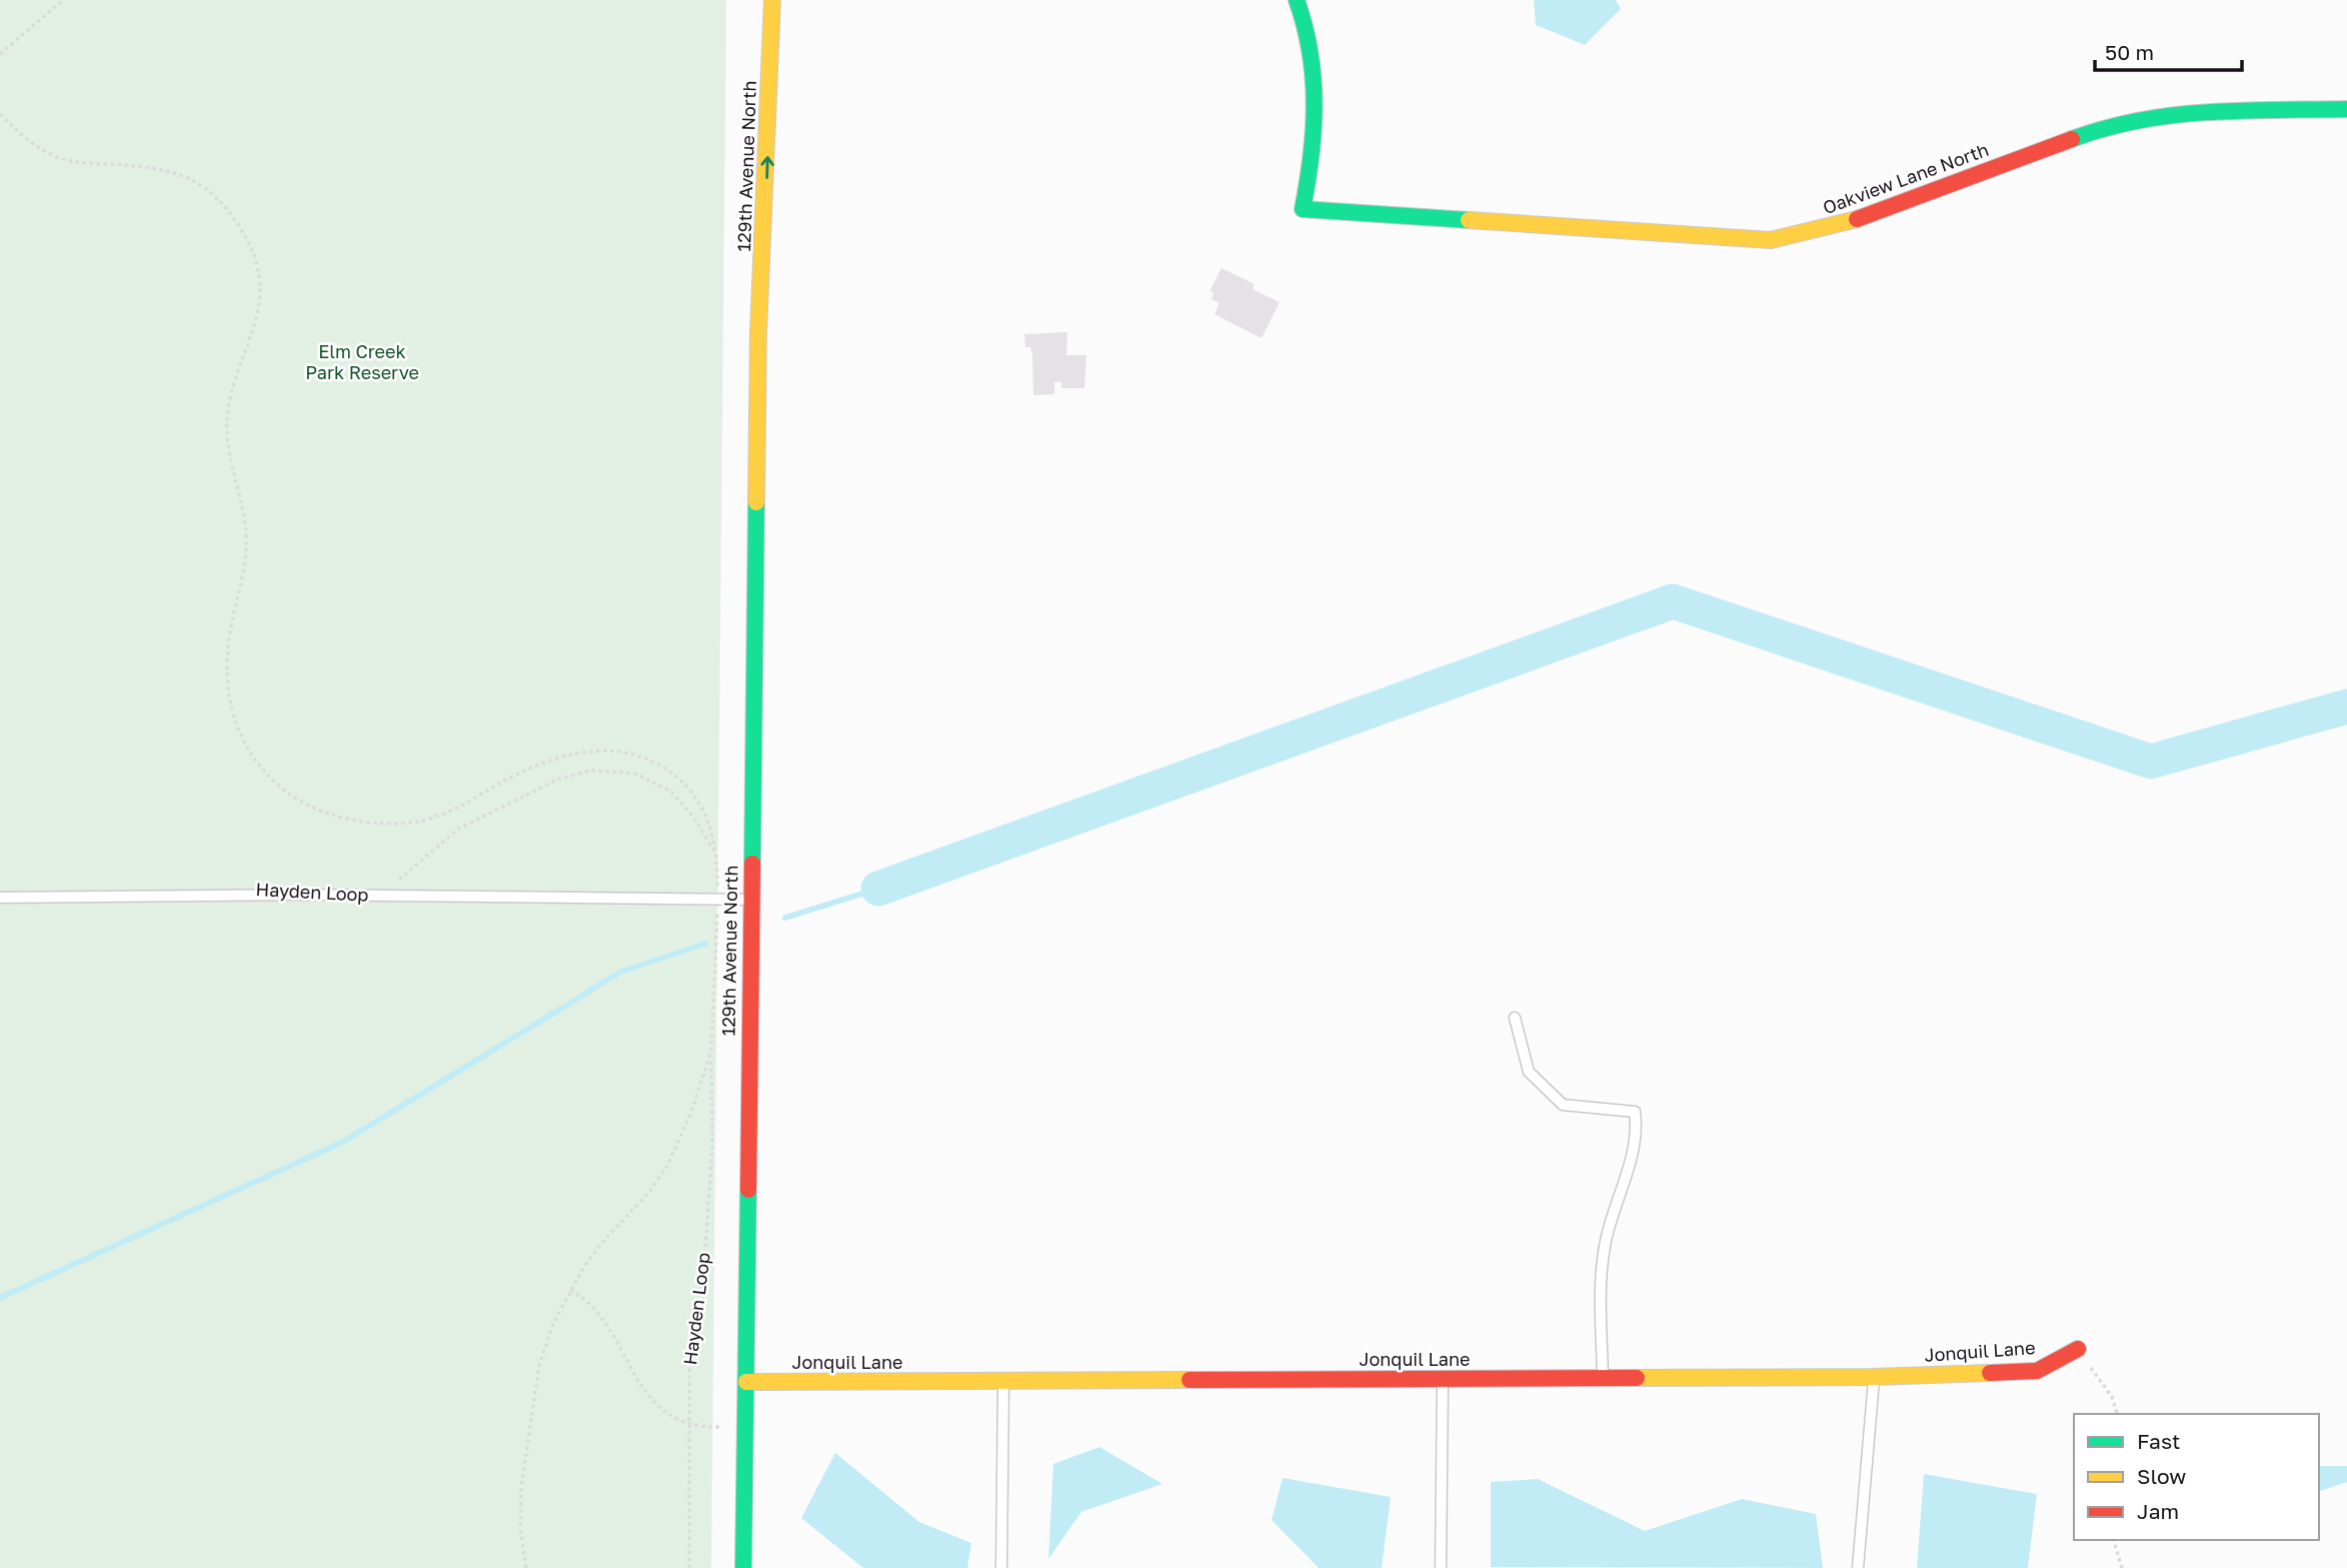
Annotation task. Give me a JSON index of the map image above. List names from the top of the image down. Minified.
{"streets":{"street":["129th Avenue North","Oakview Lane North","Jonquil Lane"],"path":["Hayden Loop"]},"crossings":[["129th Avenue North","Jonquil Lane"]],"parks":["Elm Creek Park Reserve"],"legend":["Fast","Slow","Jam"],"scale_bar":"50 m"}
